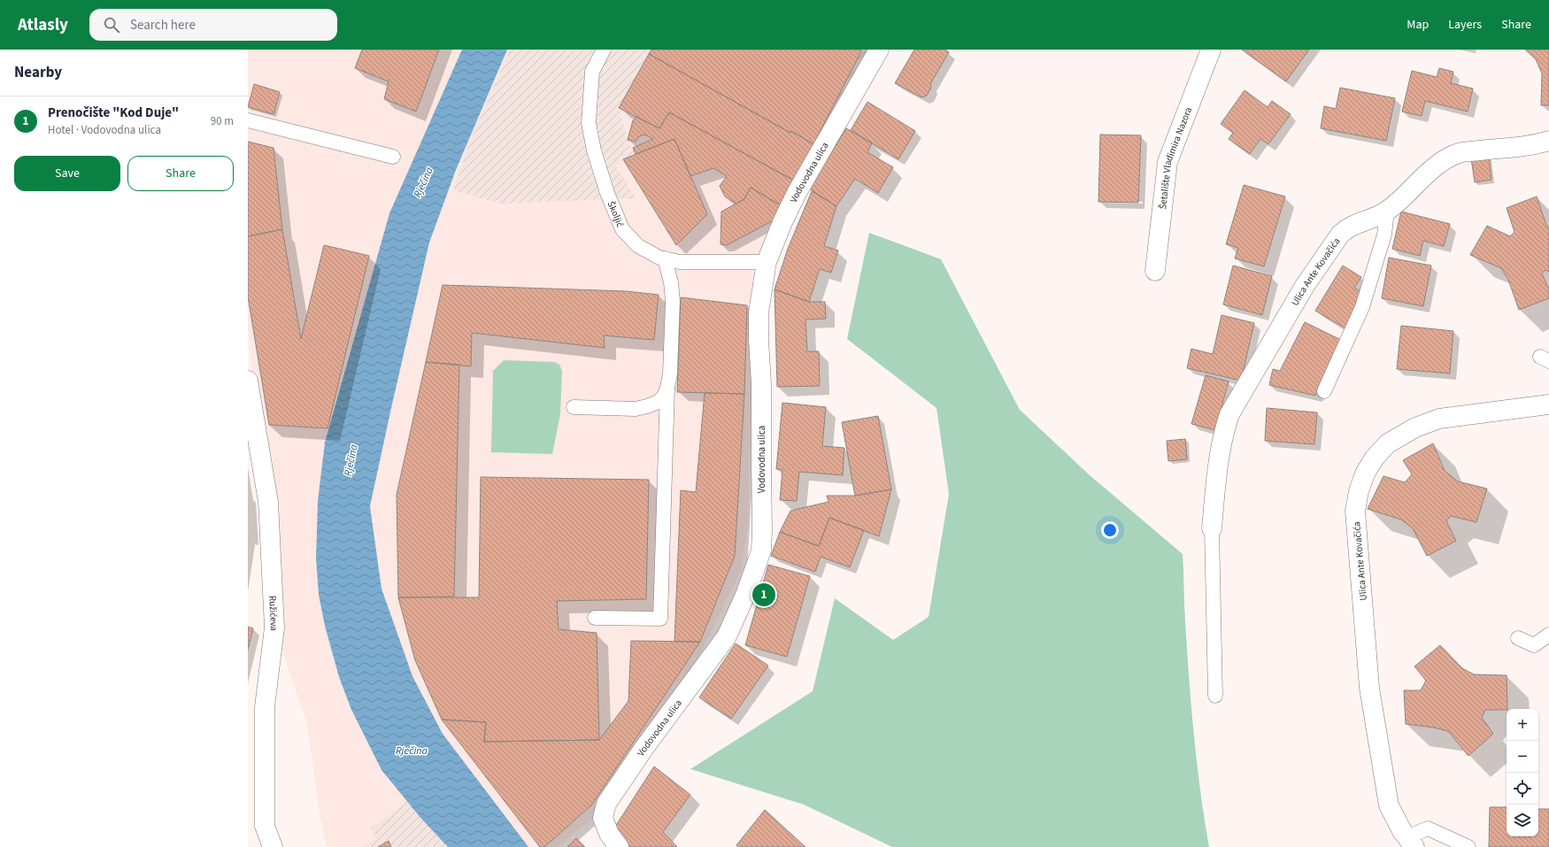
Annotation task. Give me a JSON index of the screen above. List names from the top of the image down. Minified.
{"streets":{"street":["Šetalište Vladimira Nazora","Vodovodna ulica","Ulica Ante Kovačića","Ružićeva"],"lane":["Školjić"]},"crossings":[["Vodovodna ulica","Školjić"]],"water":["Rječina"],"page":{"header":"Atlasly","search":"Search here","nav":["Map","Layers","Share"],"heading":"Nearby","list":[{"mark":"1","name":"Prenočište \"Kod Duje\"","note":"Hotel · Vodovodna ulica","value":"90 m"}],"buttons":["Save","Share"],"pins":"1","map_buttons":["+","−"]}}
